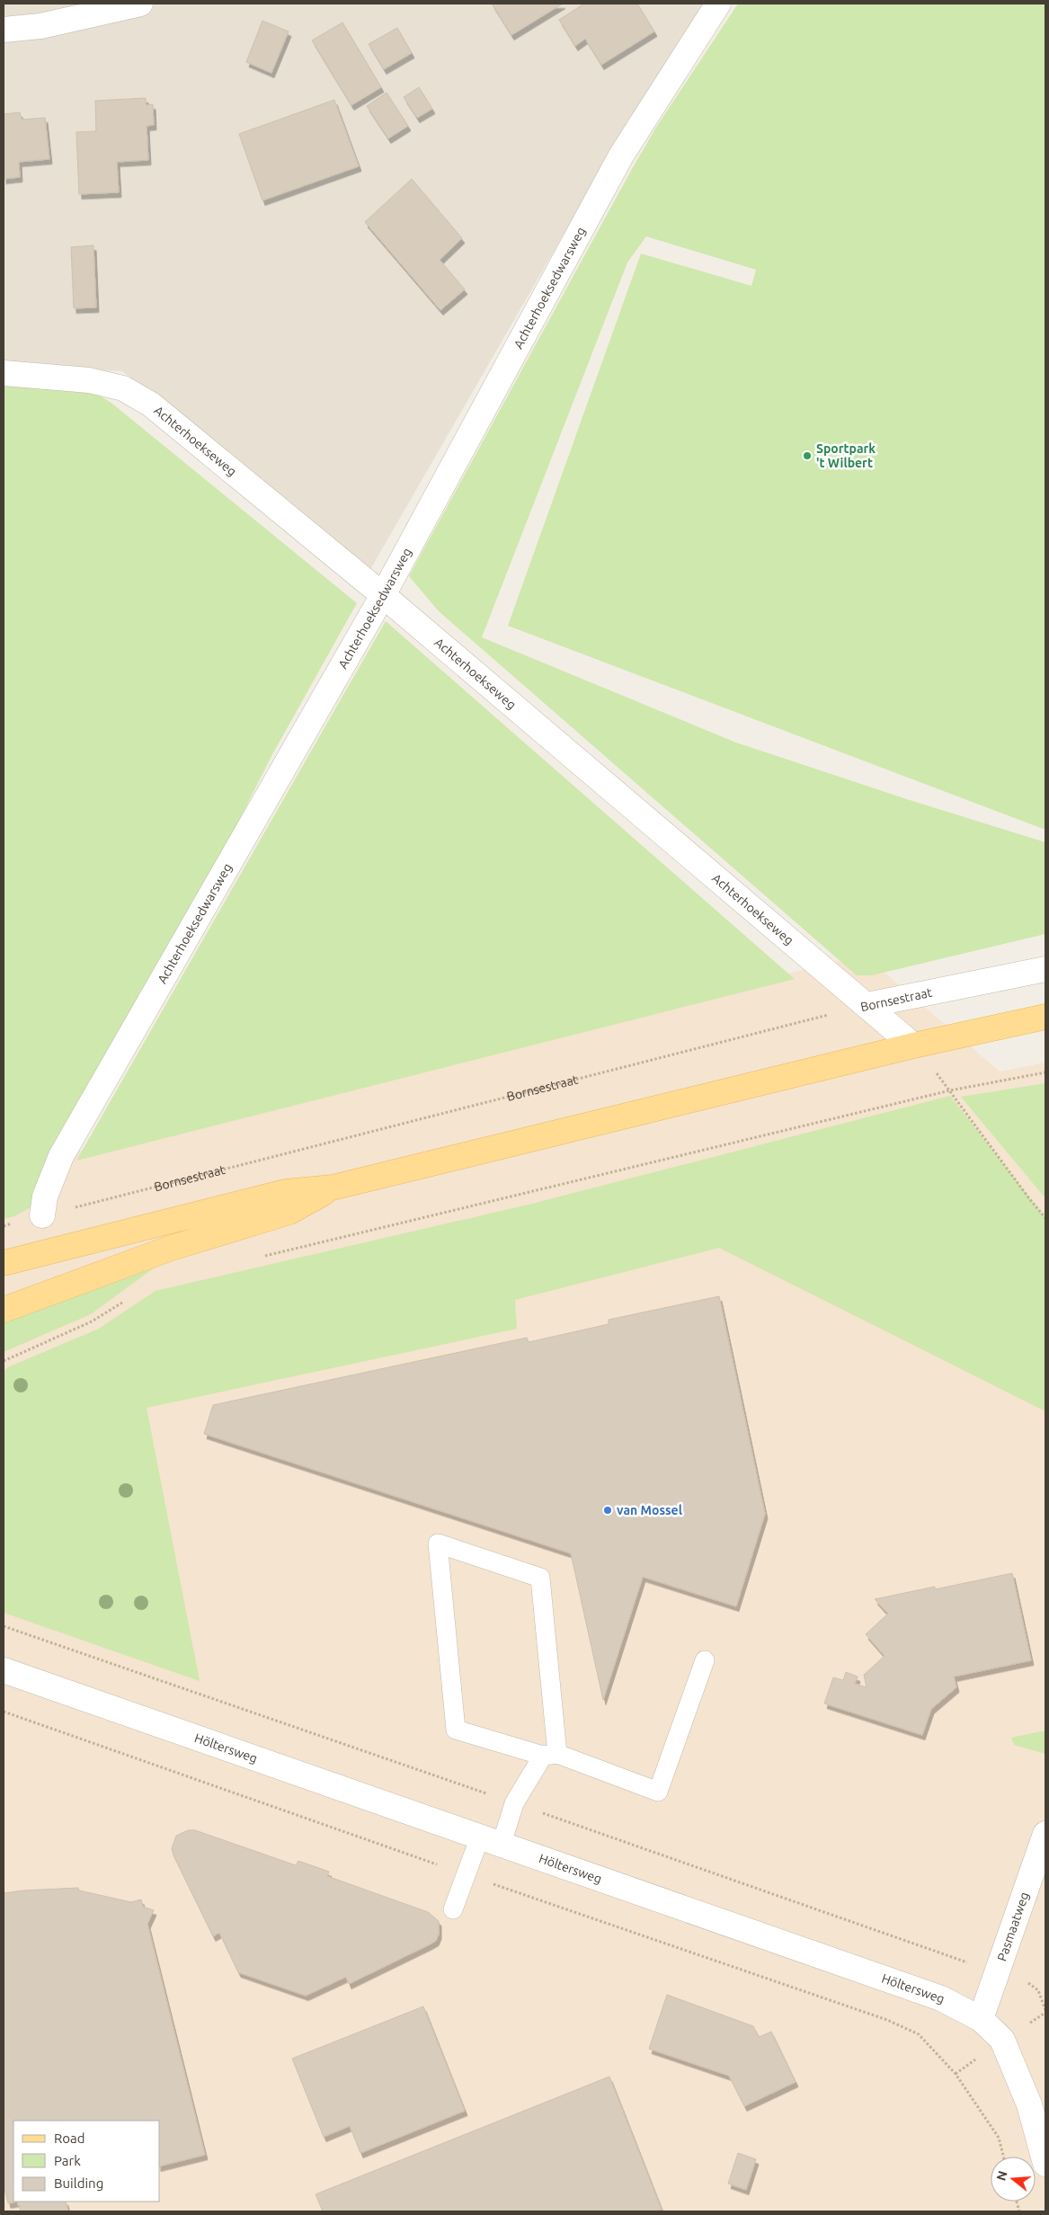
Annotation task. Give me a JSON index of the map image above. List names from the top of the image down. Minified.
{"streets":{"street":["Achterhoeksedwarsweg","Achterhoekseweg","Bornsestraat","Höltersweg","Pasmaatweg"]},"crossings":[["Achterhoeksedwarsweg","Achterhoekseweg"],["Achterhoeksedwarsweg","Bornsestraat"],["Achterhoekseweg","Bornsestraat"],["Höltersweg","Pasmaatweg"]],"places":["Sportpark 't Wilbert","van Mossel"],"legend":["Road","Park","Building"],"north":"left"}
